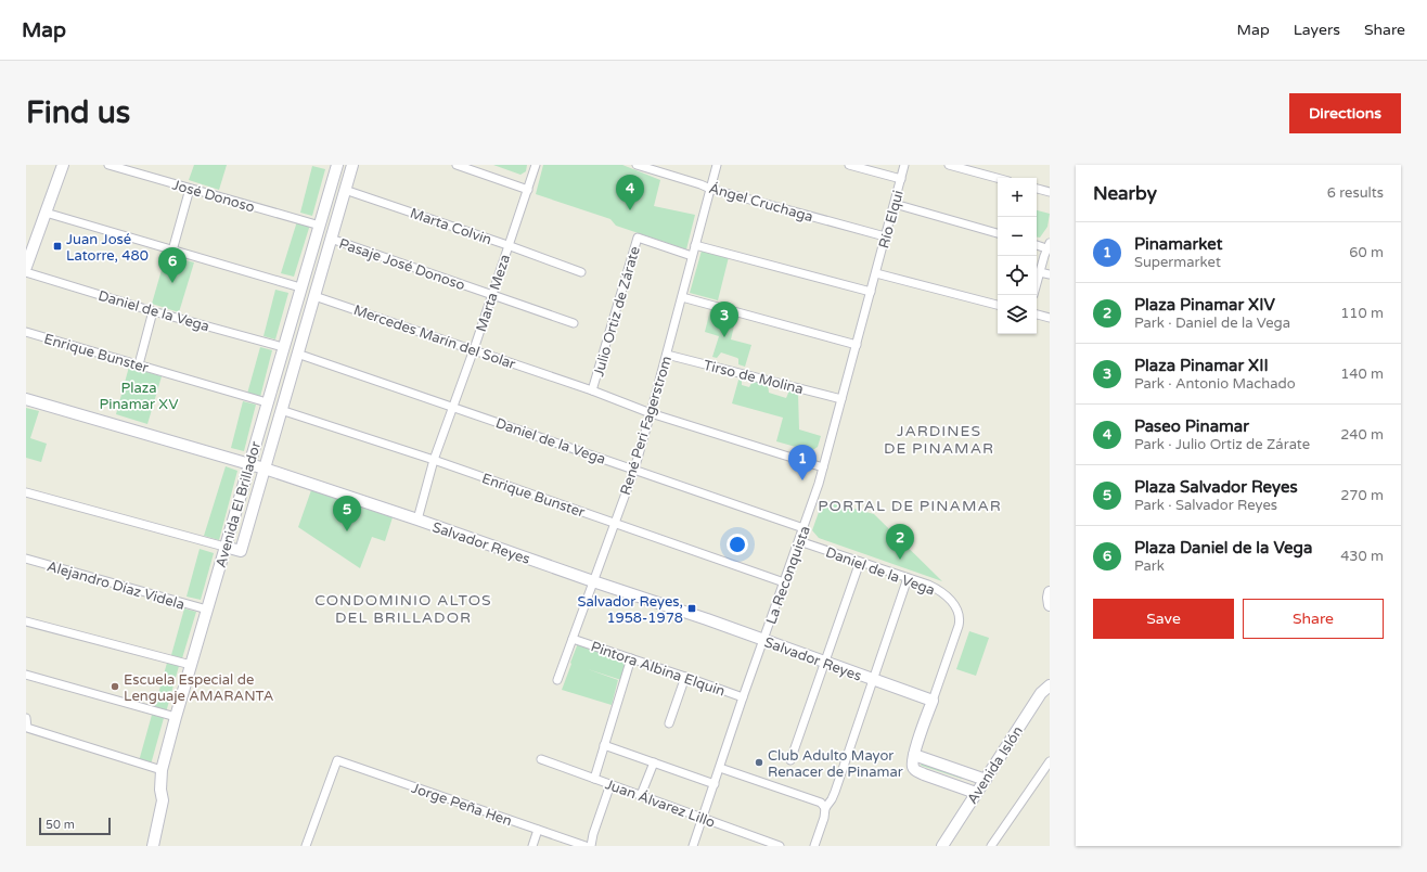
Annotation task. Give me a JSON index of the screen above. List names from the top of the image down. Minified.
{"streets":{"street":["José Donoso","Ángel Cruchaga","Río Elqui","Marta Colvin","Pasaje José Donoso","Marta Meza","Daniel de la Vega","Julio Ortiz de Zárate","Mercedes Marín del Solar","Enrique Bunster","Tirso de Molina","René Peri Fagerstrom","Avenida El Brillador","Salvador Reyes","La Reconquista","Alejandro Díaz Videla","Pintora Albina Elquin","Avenida Islón","Juan Álvarez Lillo","Jorge Peña Hen"]},"crossings":[["José Donoso","Avenida El Brillador"],["Ángel Cruchaga","Río Elqui"],["Ángel Cruchaga","René Peri Fagerstrom"],["Río Elqui","La Reconquista"],["Marta Colvin","Marta Meza"],["Marta Colvin","Avenida El Brillador"],["Pasaje José Donoso","Marta Meza"],["Pasaje José Donoso","Avenida El Brillador"],["Marta Meza","Daniel de la Vega"],["Marta Meza","Mercedes Marín del Solar"],["Marta Meza","Enrique Bunster"],["Marta Meza","Salvador Reyes"],["Daniel de la Vega","René Peri Fagerstrom"],["Daniel de la Vega","Avenida El Brillador"],["Daniel de la Vega","Salvador Reyes"],["Daniel de la Vega","La Reconquista"],["Julio Ortiz de Zárate","Mercedes Marín del Solar"],["Julio Ortiz de Zárate","René Peri Fagerstrom"],["Mercedes Marín del Solar","René Peri Fagerstrom"],["Mercedes Marín del Solar","Avenida El Brillador"],["Mercedes Marín del Solar","La Reconquista"],["Enrique Bunster","René Peri Fagerstrom"],["Enrique Bunster","Avenida El Brillador"],["Enrique Bunster","La Reconquista"],["Tirso de Molina","René Peri Fagerstrom"],["Tirso de Molina","La Reconquista"],["René Peri Fagerstrom","Salvador Reyes"],["René Peri Fagerstrom","Pintora Albina Elquin"],["Avenida El Brillador","Salvador Reyes"],["Avenida El Brillador","Alejandro Díaz Videla"],["Salvador Reyes","La Reconquista"],["La Reconquista","Pintora Albina Elquin"],["La Reconquista","Juan Álvarez Lillo"]],"districts":["JARDINES DE PINAMAR","PORTAL DE PINAMAR","CONDOMINIO ALTOS DEL BRILLADOR"],"parks":["Plaza Pinamar XV"],"places":{"transit":["Juan José Latorre, 480","Salvador Reyes, 1958-1978"],"other":["Escuela Especial de Lenguaje AMARANTA","Club Adulto Mayor Renacer de Pinamar"]},"scale_bar":"50 m","page":{"header":"Map","nav":["Map","Layers","Share"],"buttons":["Directions",["Save","Share"]],"title":"Find us","heading":["Nearby","6 results"],"pins":["4","6","3","1","5","2"],"map_buttons":["+","−"],"list":[{"mark":"1","name":"Pinamarket","note":"Supermarket","value":"60 m"},{"mark":"2","name":"Plaza Pinamar XIV","note":"Park · Daniel de la Vega","value":"110 m"},{"mark":"3","name":"Plaza Pinamar XII","note":"Park · Antonio Machado","value":"140 m"},{"mark":"4","name":"Paseo Pinamar","note":"Park · Julio Ortiz de Zárate","value":"240 m"},{"mark":"5","name":"Plaza Salvador Reyes","note":"Park · Salvador Reyes","value":"270 m"},{"mark":"6","name":"Plaza Daniel de la Vega","note":"Park","value":"430 m"}],"scale":"50 m"}}
